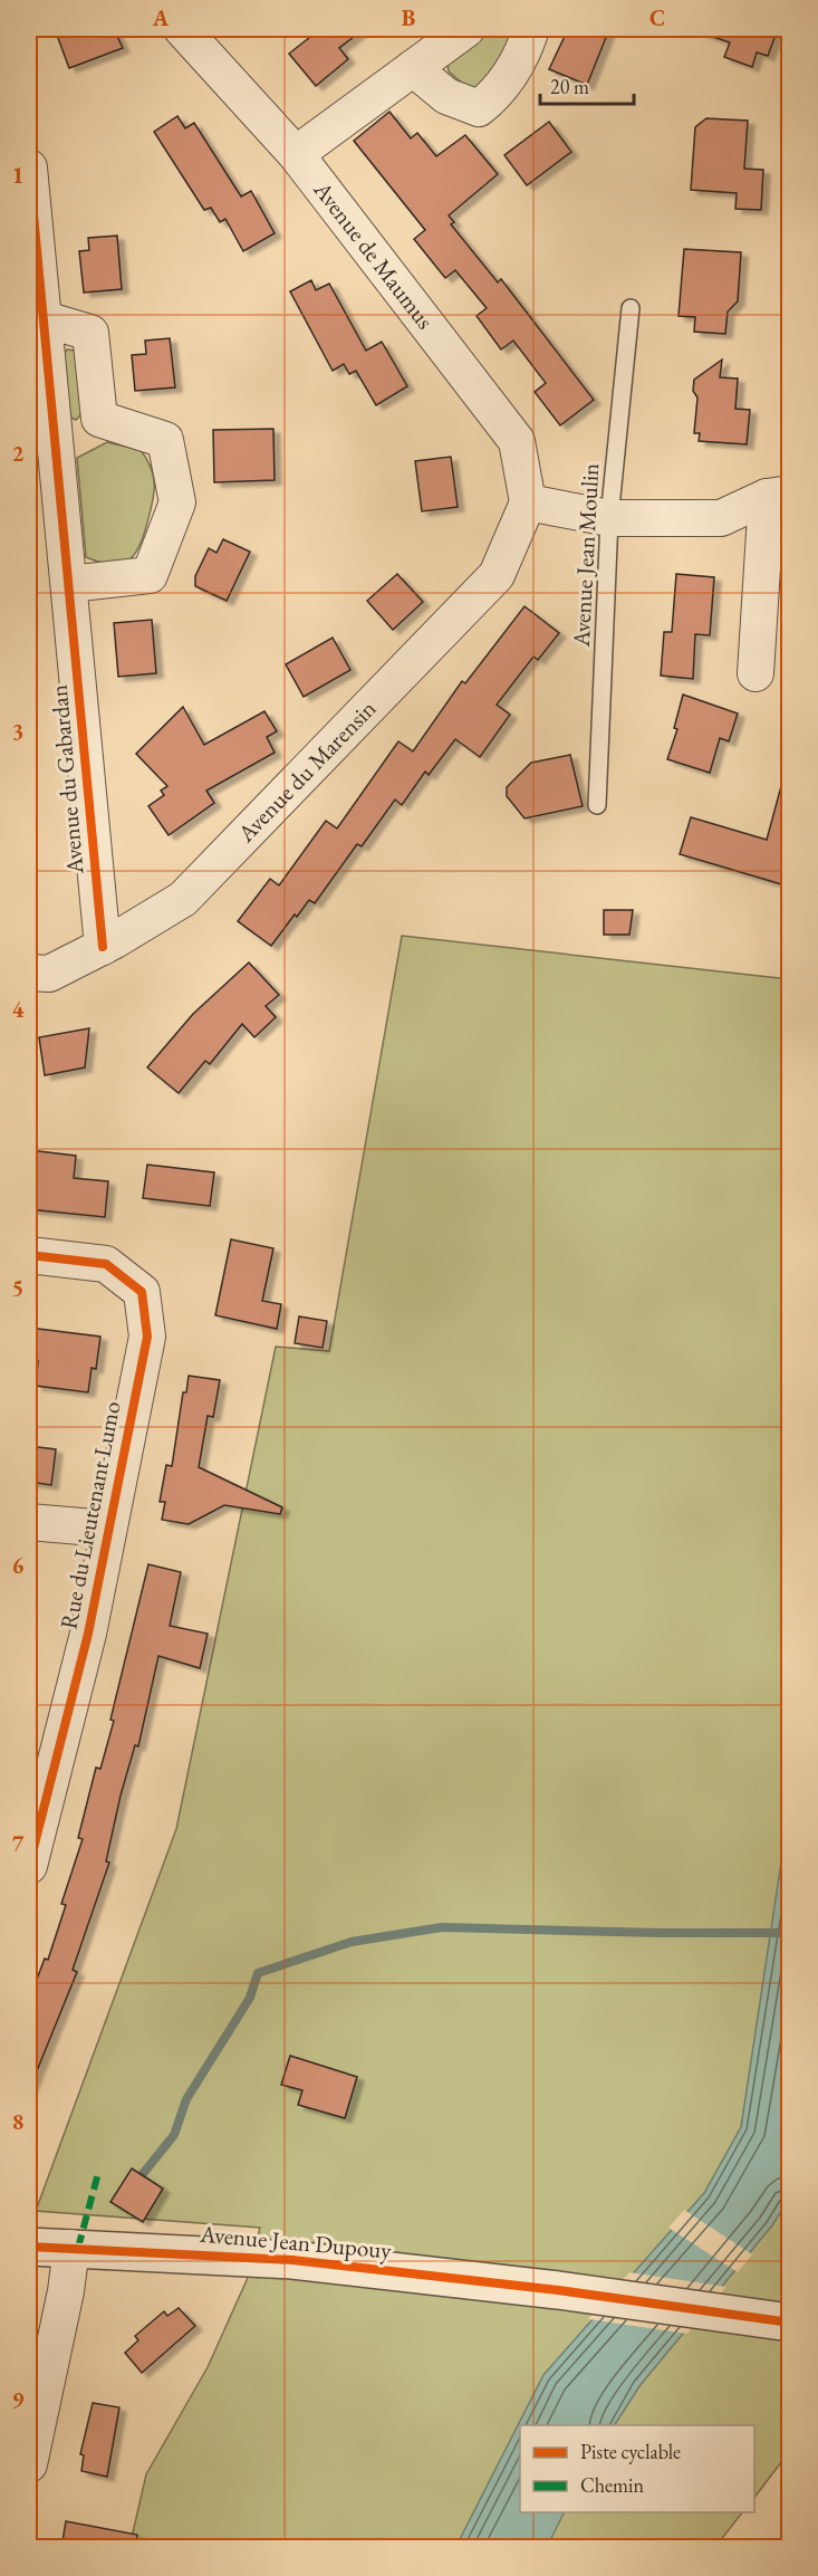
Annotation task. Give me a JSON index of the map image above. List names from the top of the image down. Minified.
{"streets":{"street":["Avenue de Maumus","Avenue du Marensin","Avenue du Gabardan","Rue du Lieutenant Lumo","Avenue Jean Dupouy"],"lane":["Avenue Jean Moulin"]},"crossings":[["Avenue de Maumus","Avenue du Marensin"],["Avenue du Marensin","Avenue du Gabardan"]],"legend":["Piste cyclable","Chemin"],"scale_bar":"20 m","grid":{"columns":["A","B","C"],"rows":["1","2","3","4","5","6","7","8","9"]}}
